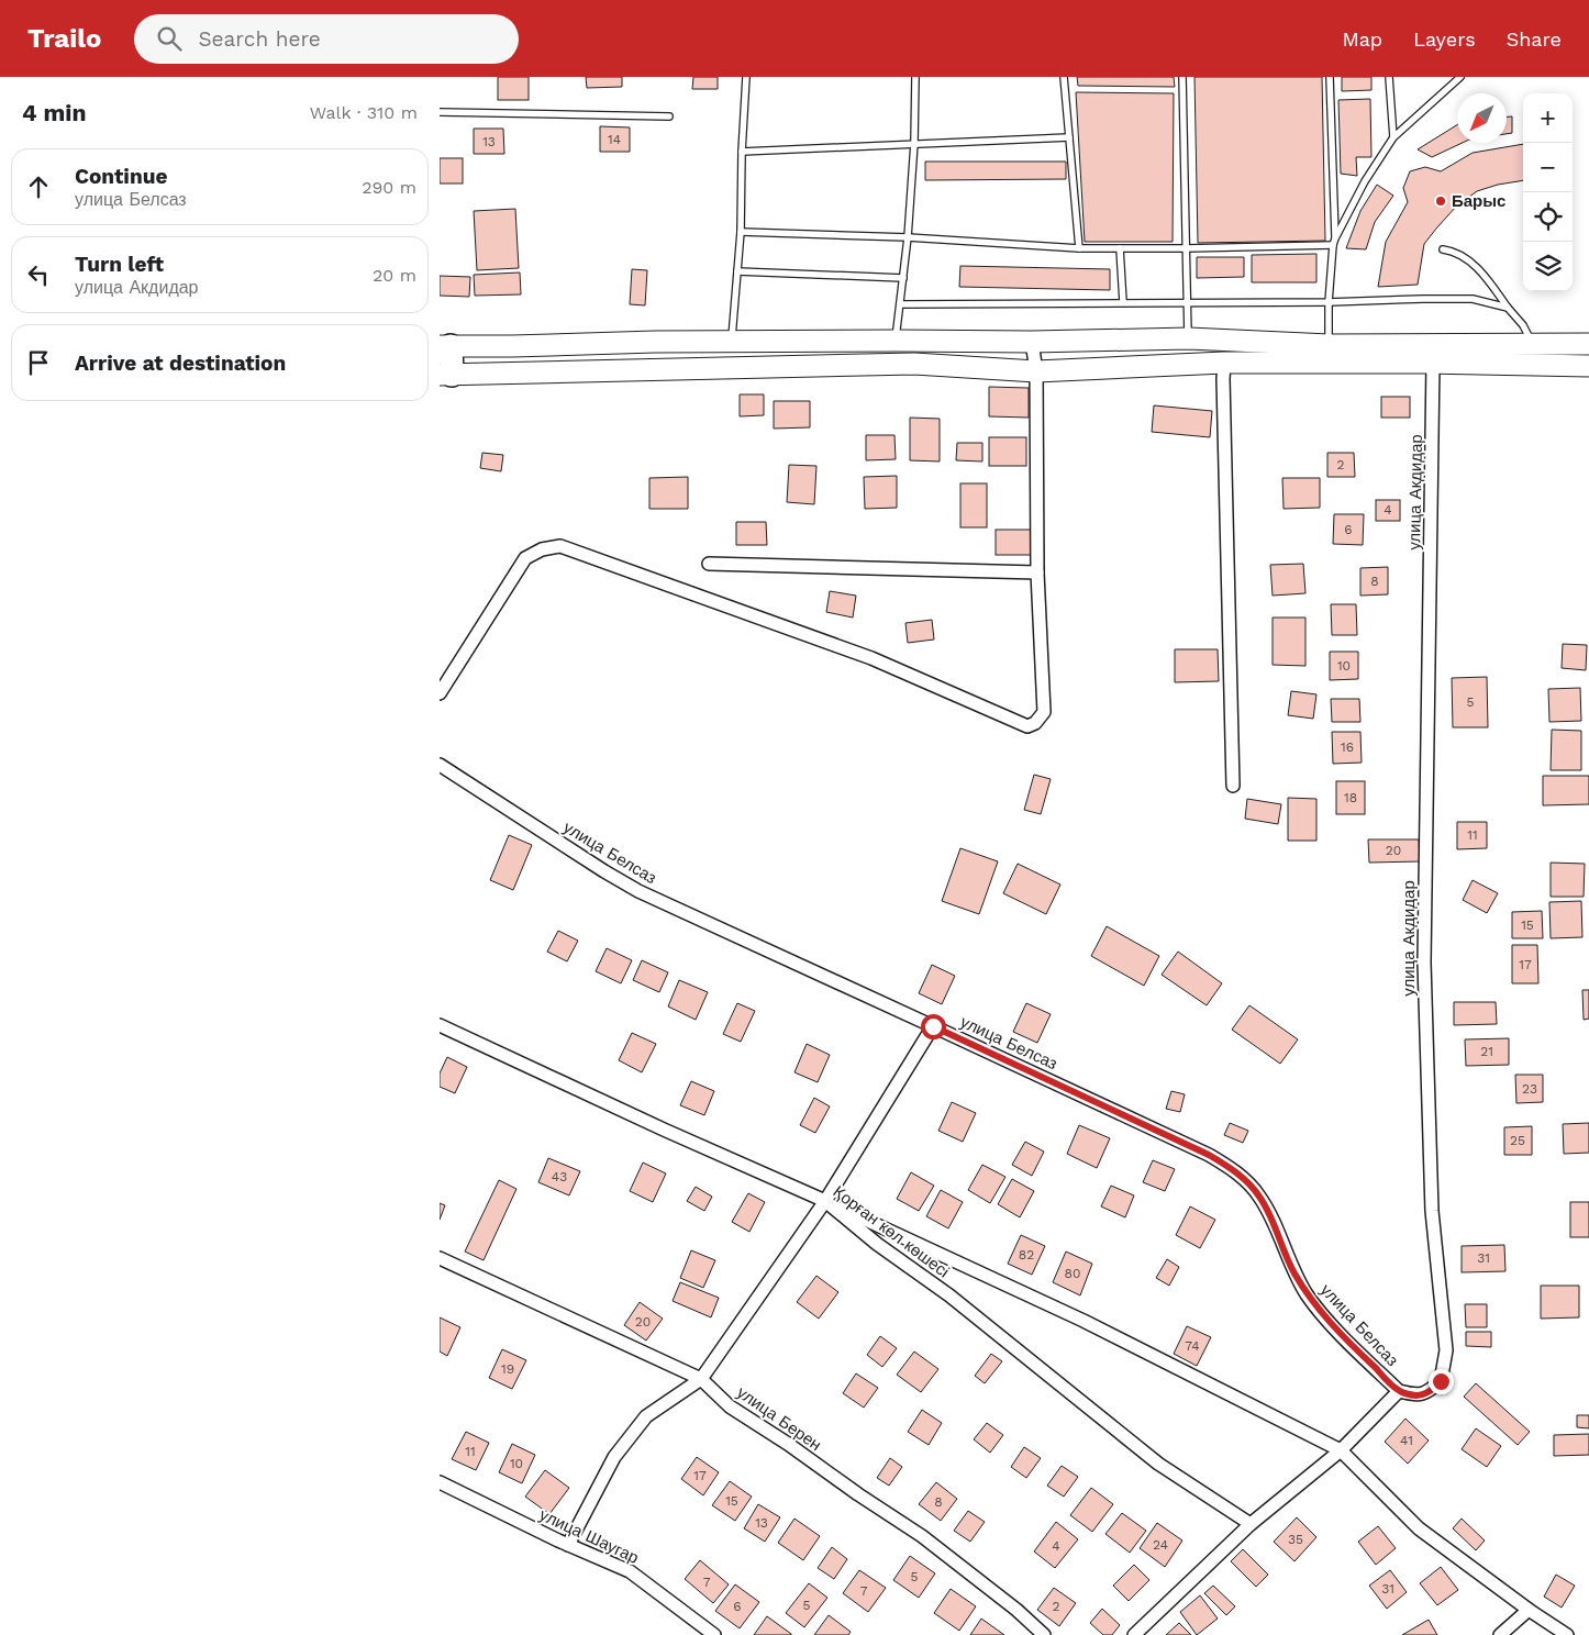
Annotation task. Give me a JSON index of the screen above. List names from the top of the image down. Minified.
{"streets":{"street":["улица Акдидар","улица Белсаз","Қорған көл көшесі","улица Берен","улица Шаугар"]},"crossings":[["улица Акдидар","улица Белсаз"]],"places":["Барыс"],"house_numbers":["14","13","2","4","6","8","10","5","16","18","11","20","15","17","21","23","25","43","82","31","80","20","74","19","41","11","10","17","15","8","13","35","24","4","5","7","31","7","5","6","2"],"north":"bottom left","page":{"header":"Trailo","search":"Search here","nav":["Map","Layers","Share"],"heading":["4 min","Walk · 310 m"],"map_buttons":["+","−"],"list":[["Continue","улица Белсаз","290 m"],["Turn left","улица Акдидар","20 m"],"Arrive at destination"]}}
